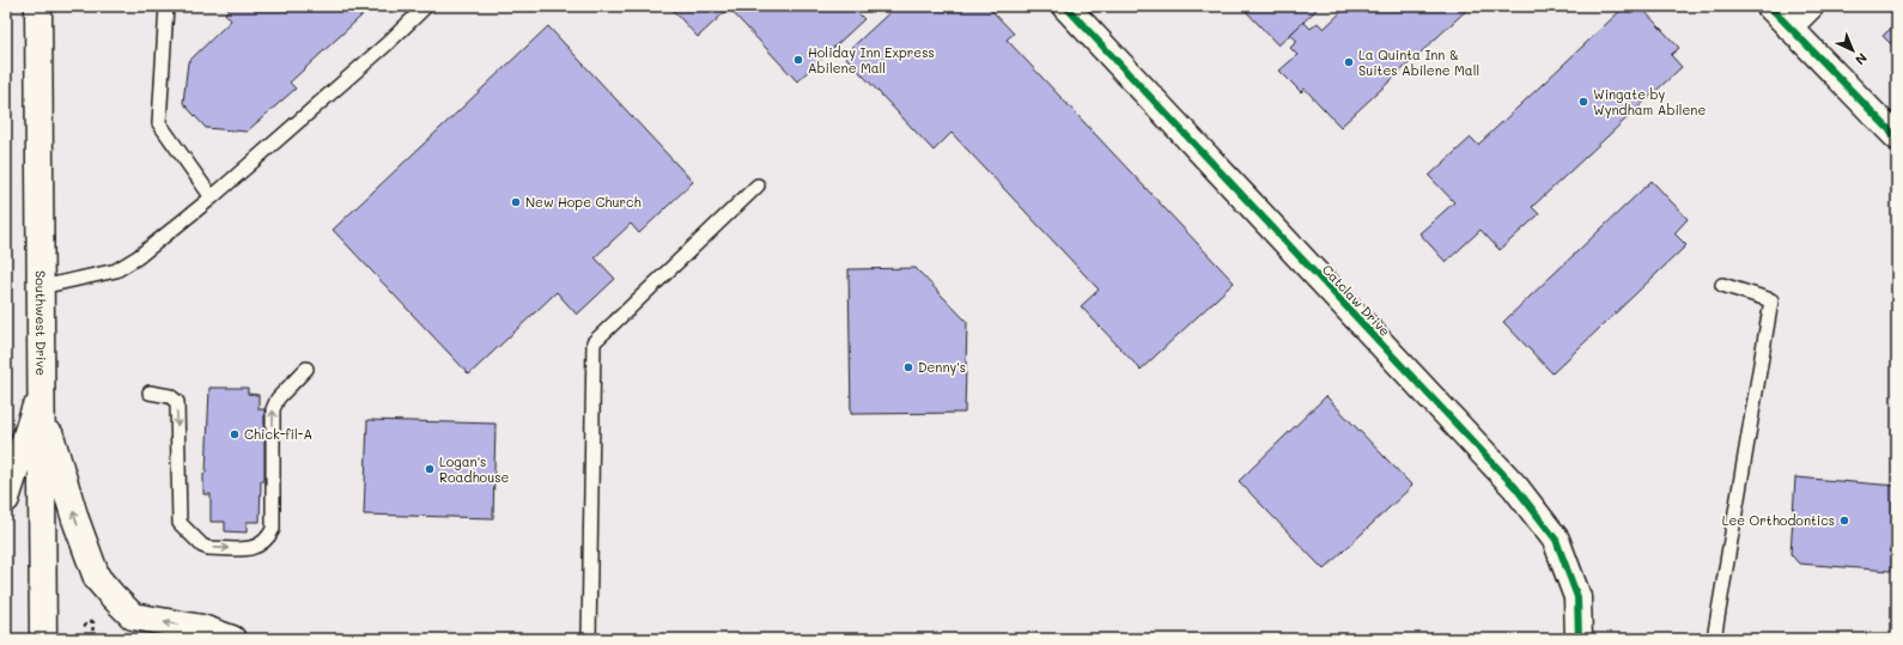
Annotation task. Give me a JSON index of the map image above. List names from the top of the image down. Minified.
{"streets":{"main road":["Catclaw Drive","Southwest Drive"]},"places":["Holiday Inn Express Abilene Mall","La Quinta Inn & Suites Abilene Mall","Wingate by Wyndham Abilene","New Hope Church","Denny's","Chick-fil-A","Logan's Roadhouse","Lee Orthodontics"],"north":"bottom right"}
